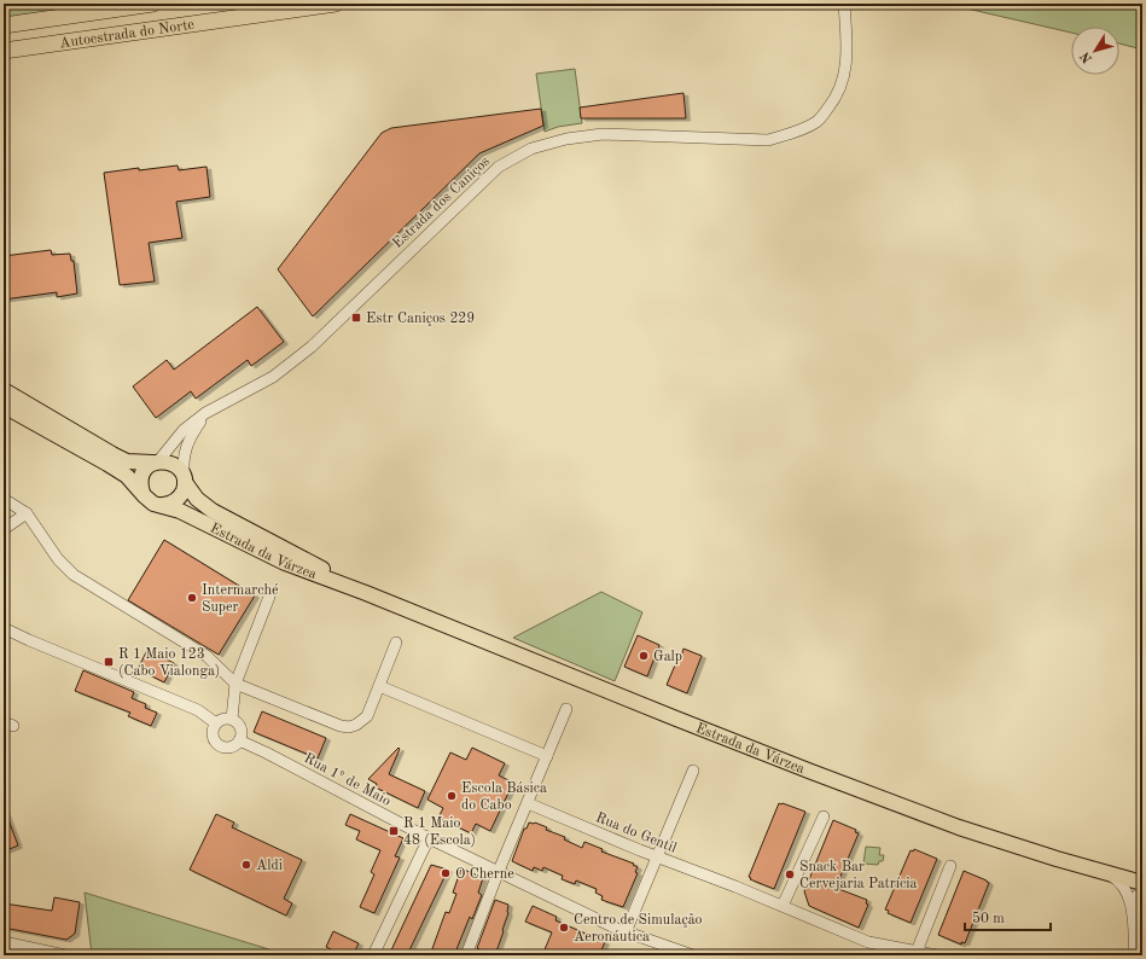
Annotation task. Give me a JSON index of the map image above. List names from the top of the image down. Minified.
{"streets":{"highway":["Autoestrada do Norte"],"main road":["Estrada da Várzea"],"street":["Estrada dos Caniços","Rua 1º de Maio","Rua do Gentil"]},"crossings":[["Estrada dos Caniços","Estrada da Várzea"]],"places":{"transit":["Estr Caniços 229","R 1 Maio 123 (Cabo Vialonga)","R 1 Maio 48 (Escola)"],"other":["Intermarché Super","Galp","Escola Básica do Cabo","Aldi","O Cherne","Snack Bar Cervejaria Patrícia","Centro de Simulação Aeronáutica"]},"scale_bar":"50 m","north":"bottom left"}
